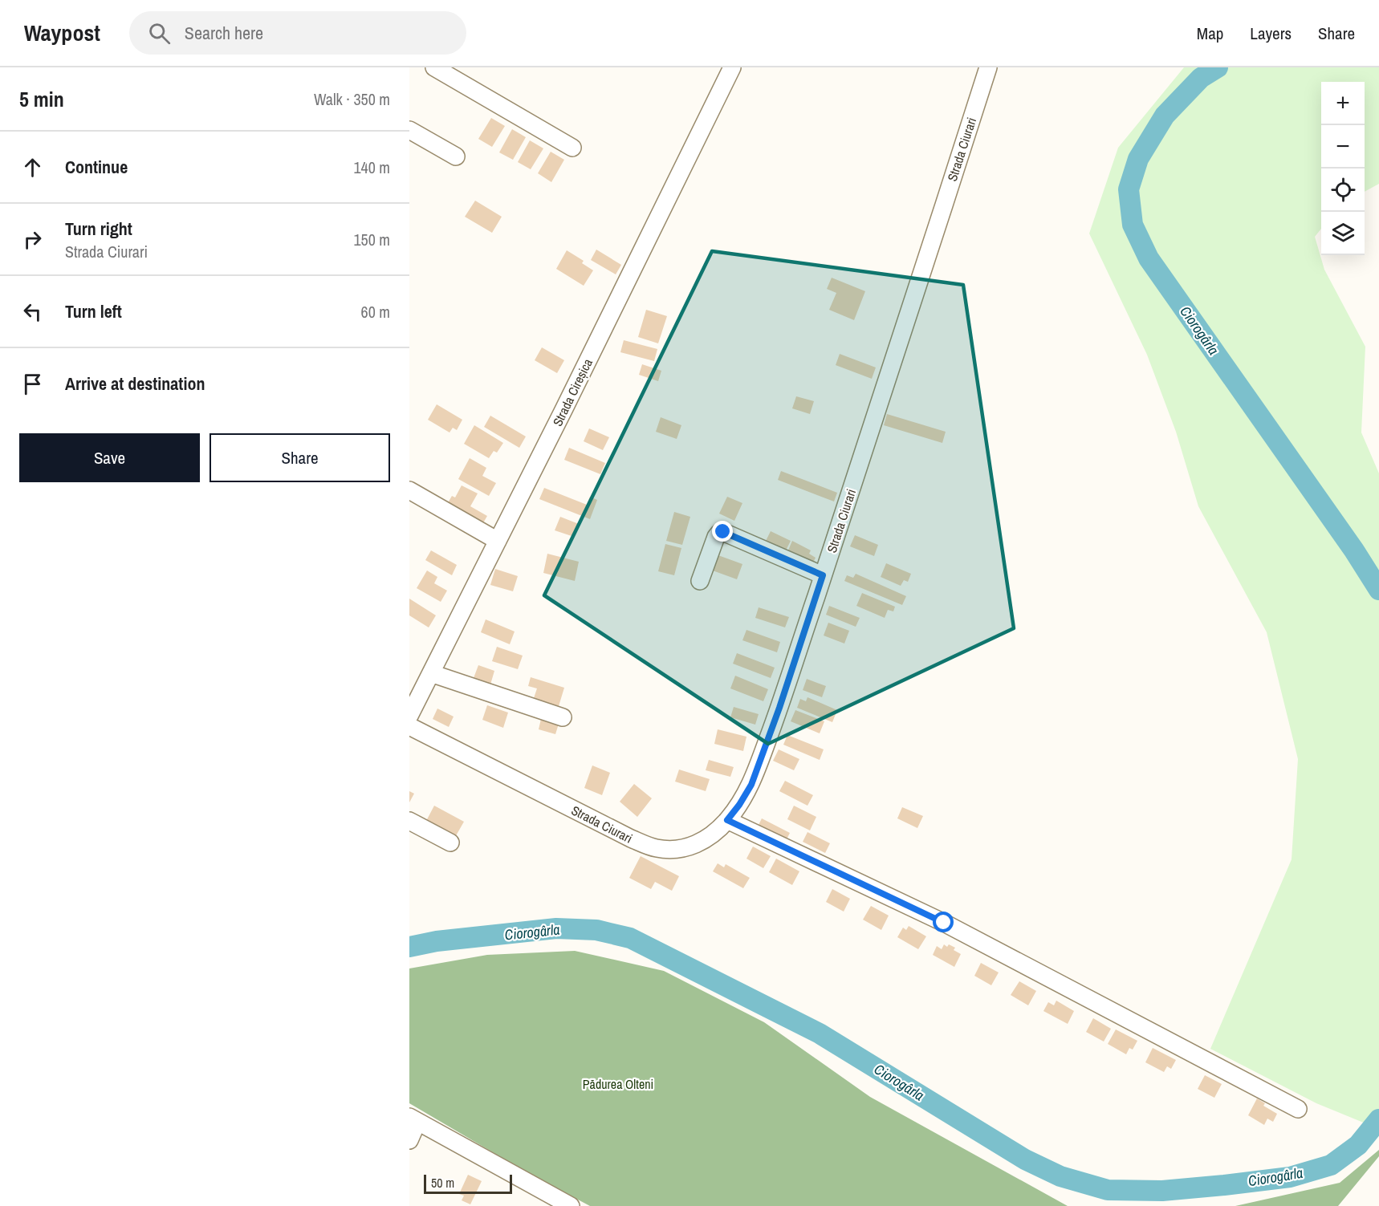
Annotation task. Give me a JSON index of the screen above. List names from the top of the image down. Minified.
{"streets":{"street":["Strada Ciurari","Strada Cireșica"]},"water":["Ciorogârla"],"parks":["Pădurea Olteni"],"scale_bar":"50 m","page":{"header":"Waypost","search":"Search here","nav":["Map","Layers","Share"],"heading":["5 min","Walk · 350 m"],"map_buttons":["+","−"],"list":[["Continue","140 m"],["Turn right","Strada Ciurari","150 m"],["Turn left","60 m"],"Arrive at destination"],"buttons":["Save","Share"],"scale":"50 m"}}
